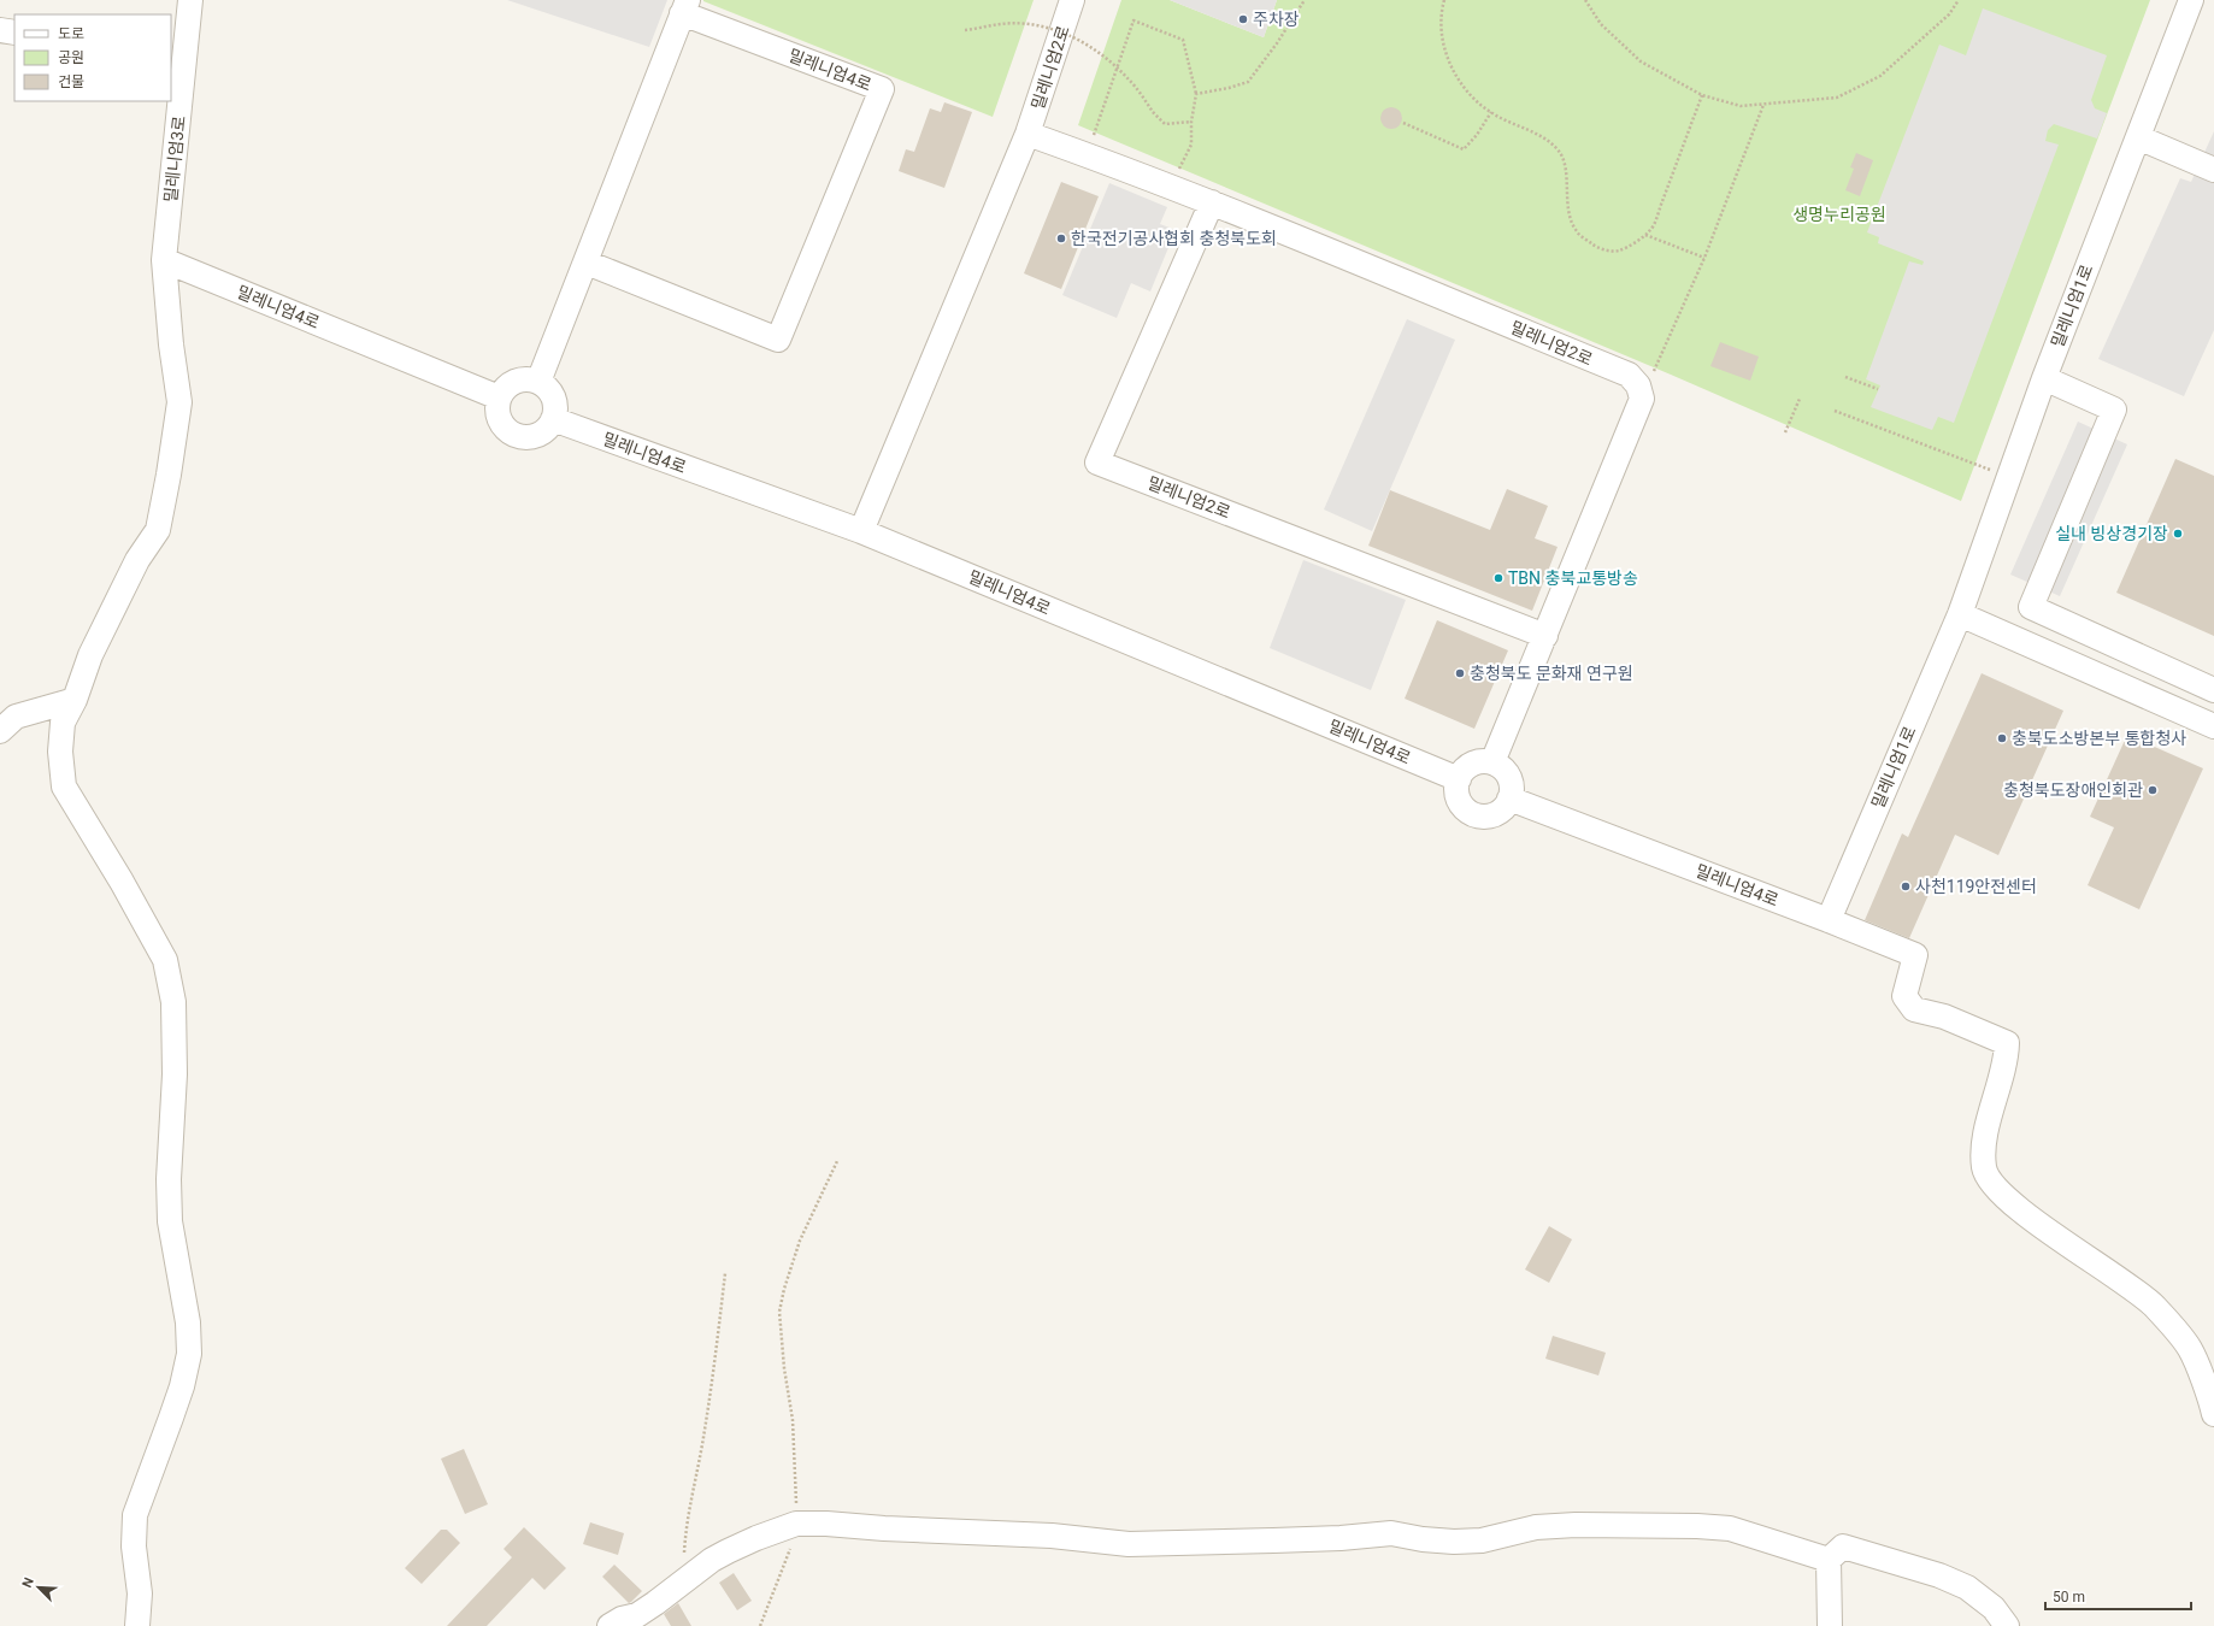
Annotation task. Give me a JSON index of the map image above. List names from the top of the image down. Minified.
{"streets":{"street":["밀레니엄2로","밀레니엄4로","밀레니엄3로","밀레니엄1로"]},"crossings":[["밀레니엄2로","밀레니엄4로"],["밀레니엄4로","밀레니엄3로"],["밀레니엄4로","밀레니엄1로"]],"parks":["생명누리공원"],"places":["주차장","한국전기공사협회 충청북도회","실내 빙상경기장","TBN 충북교통방송","충청북도 문화재 연구원","충북도소방본부 통합청사","충청북도장애인회관","사천119안전센터"],"legend":["도로","공원","건물"],"scale_bar":"50 m","north":"top left"}
